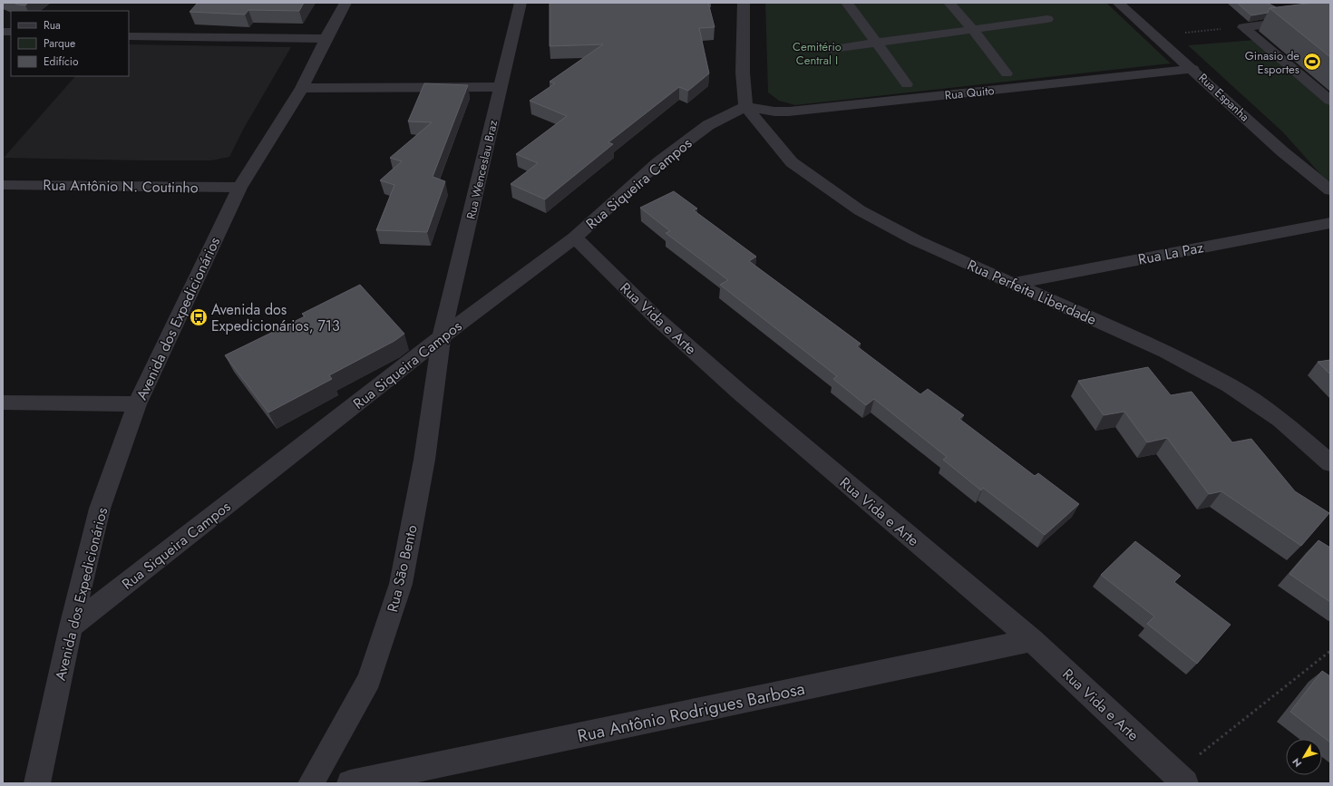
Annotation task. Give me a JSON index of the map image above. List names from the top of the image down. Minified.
{"streets":{"street":["Rua Quito","Rua Espanha","Rua Wenceslau Braz","Rua Siqueira Campos","Rua Antônio N. Coutinho","Rua La Paz","Rua Perfeita Liberdade","Avenida dos Expedicionários","Rua Vida e Arte","Rua São Bento","Rua Antônio Rodrigues Barbosa"]},"crossings":[["Rua Quito","Rua Espanha"],["Rua Quito","Rua Siqueira Campos"],["Rua Quito","Rua Perfeita Liberdade"],["Rua Wenceslau Braz","Rua Siqueira Campos"],["Rua Wenceslau Braz","Rua São Bento"],["Rua Siqueira Campos","Rua Perfeita Liberdade"],["Rua Siqueira Campos","Avenida dos Expedicionários"],["Rua Siqueira Campos","Rua Vida e Arte"],["Rua Siqueira Campos","Rua São Bento"],["Rua Antônio N. Coutinho","Avenida dos Expedicionários"],["Rua La Paz","Rua Perfeita Liberdade"],["Rua Vida e Arte","Rua Antônio Rodrigues Barbosa"]],"parks":["Cemitério Central I"],"places":{"sports":["Ginasio de Esportes"],"bus stop":["Avenida dos Expedicionários, 713"]},"legend":["Rua","Parque","Edifício"],"north":"bottom left"}
